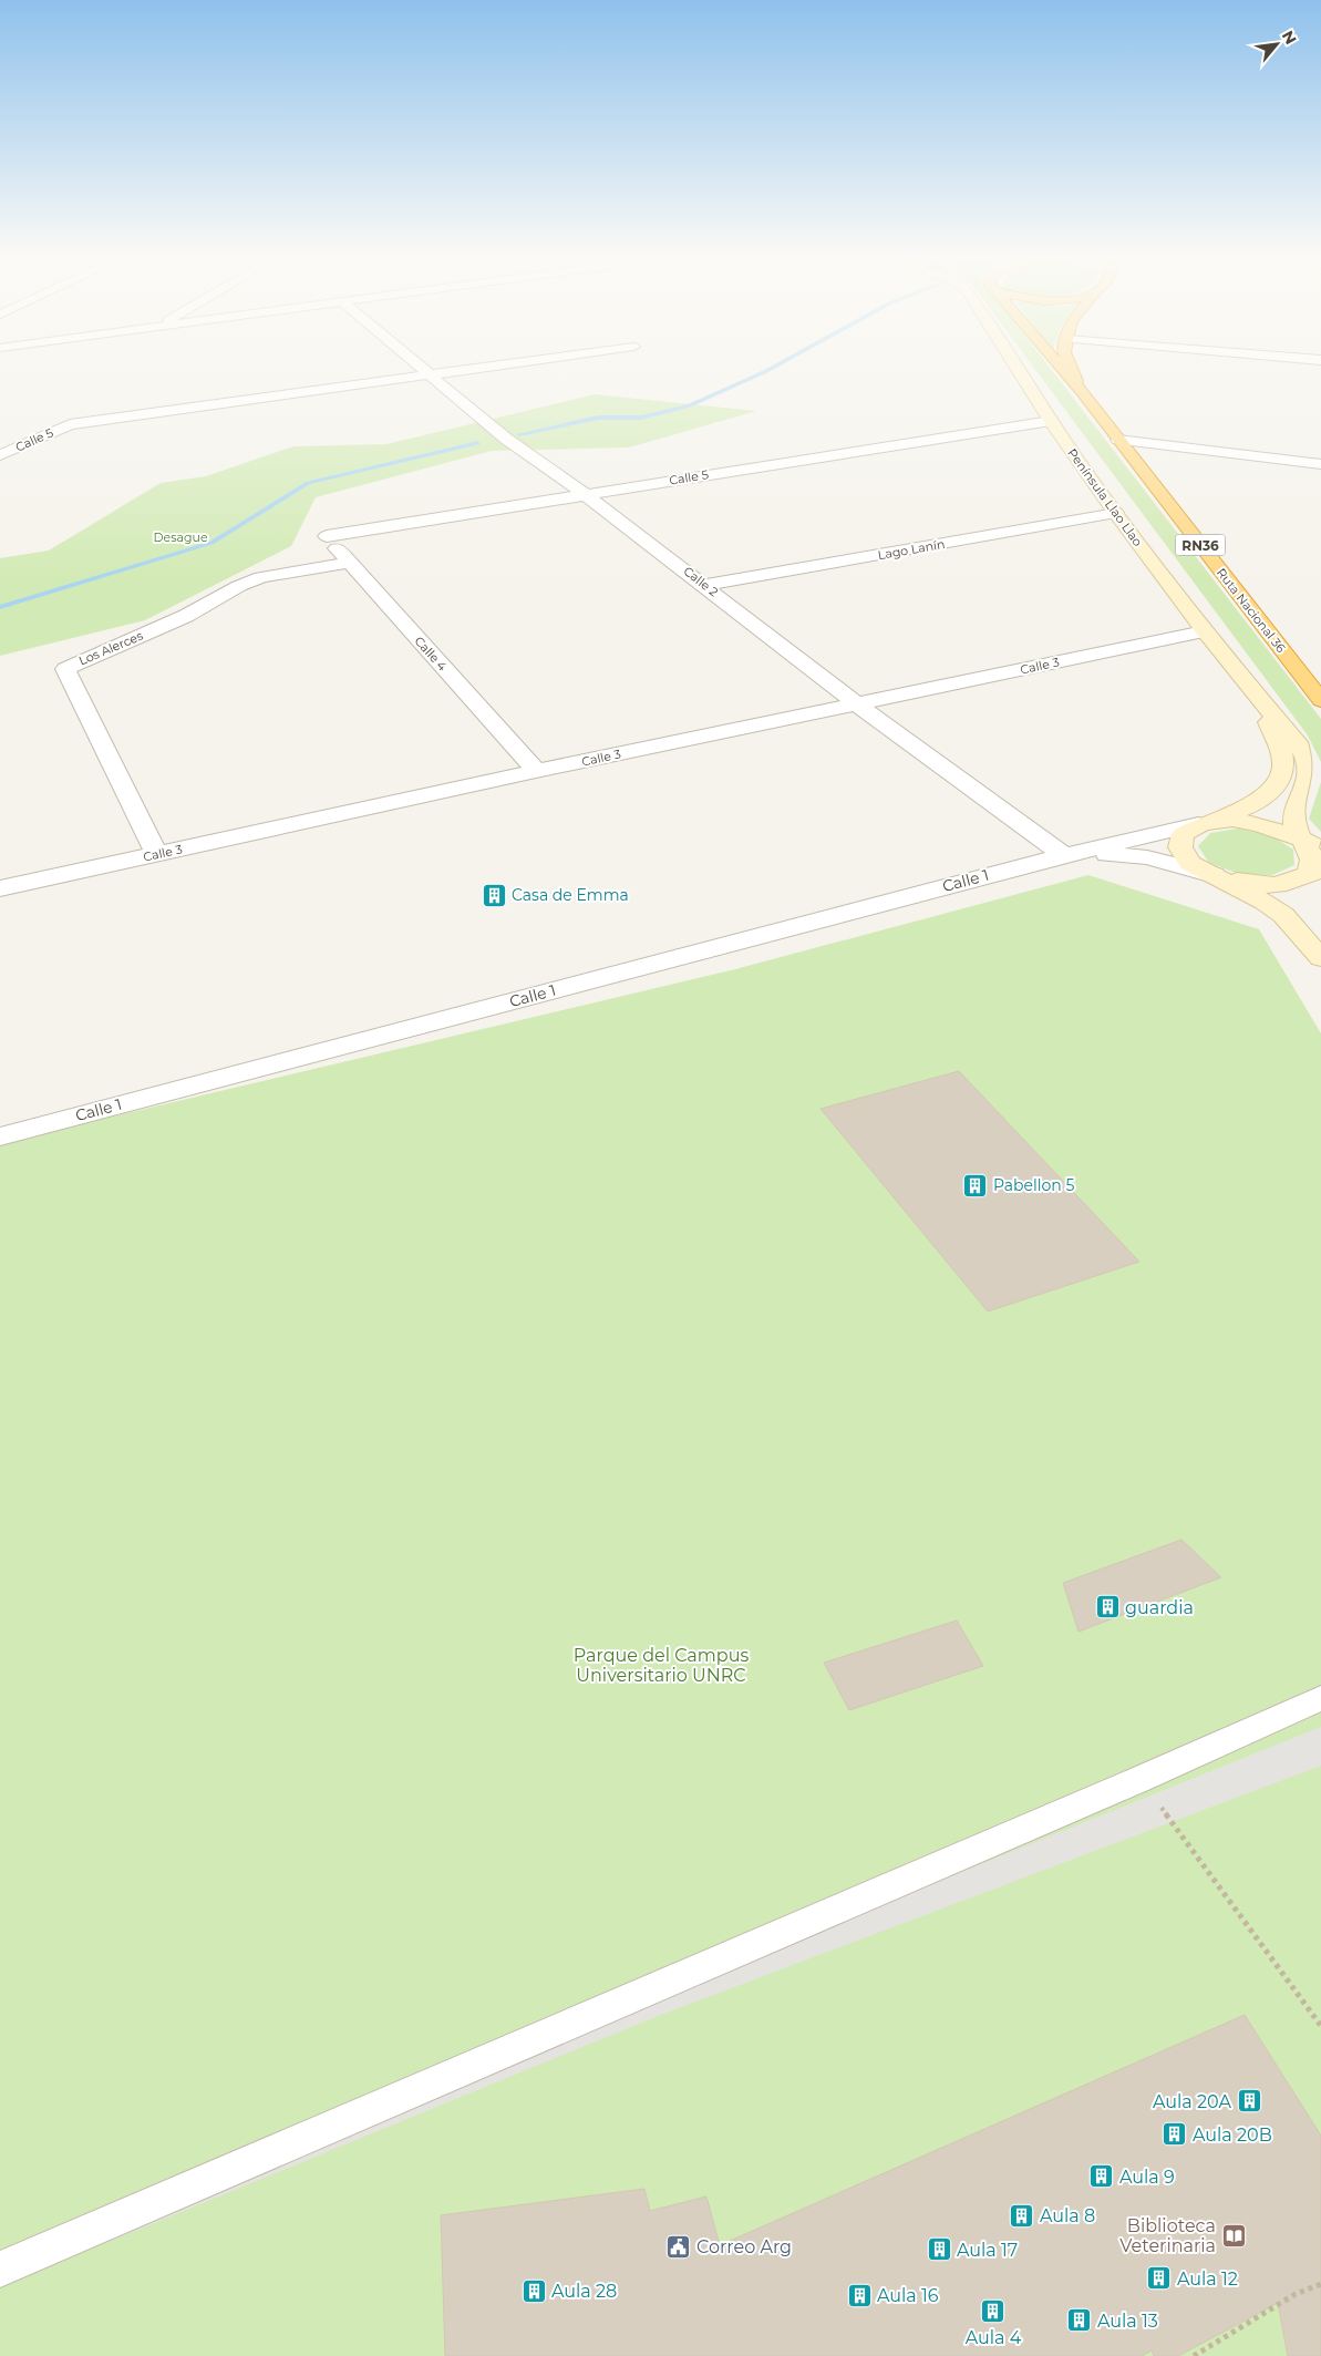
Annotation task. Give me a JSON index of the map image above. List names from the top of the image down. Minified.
{"streets":{"highway":["RN36","Ruta Nacional 36"],"main road":["Península Llao Llao"],"street":["Calle 5","Lago Lanín","Calle 2","Los Alerces","Calle 4","Calle 3","Calle 1"]},"crossings":[["Calle 5","Península Llao Llao"],["Calle 5","Calle 2"],["Calle 5","Calle 4"],["Península Llao Llao","Lago Lanín"],["Península Llao Llao","Calle 3"],["Península Llao Llao","Calle 1"],["Lago Lanín","Calle 2"],["Calle 2","Calle 3"],["Calle 2","Calle 1"],["Los Alerces","Calle 4"],["Los Alerces","Calle 3"],["Calle 4","Calle 3"]],"parks":["Desague","Parque del Campus Universitario UNRC"],"places":{"building":["Casa de Emma","Pabellon 5","guardia","Aula 20A","Aula 20B","Aula 9","Aula 8","Aula 17","Aula 12","Aula 28","Aula 16","Aula 4","Aula 13"],"library":["Biblioteca Veterinaria"],"public building":["Correo Arg"]},"north":"top right"}
